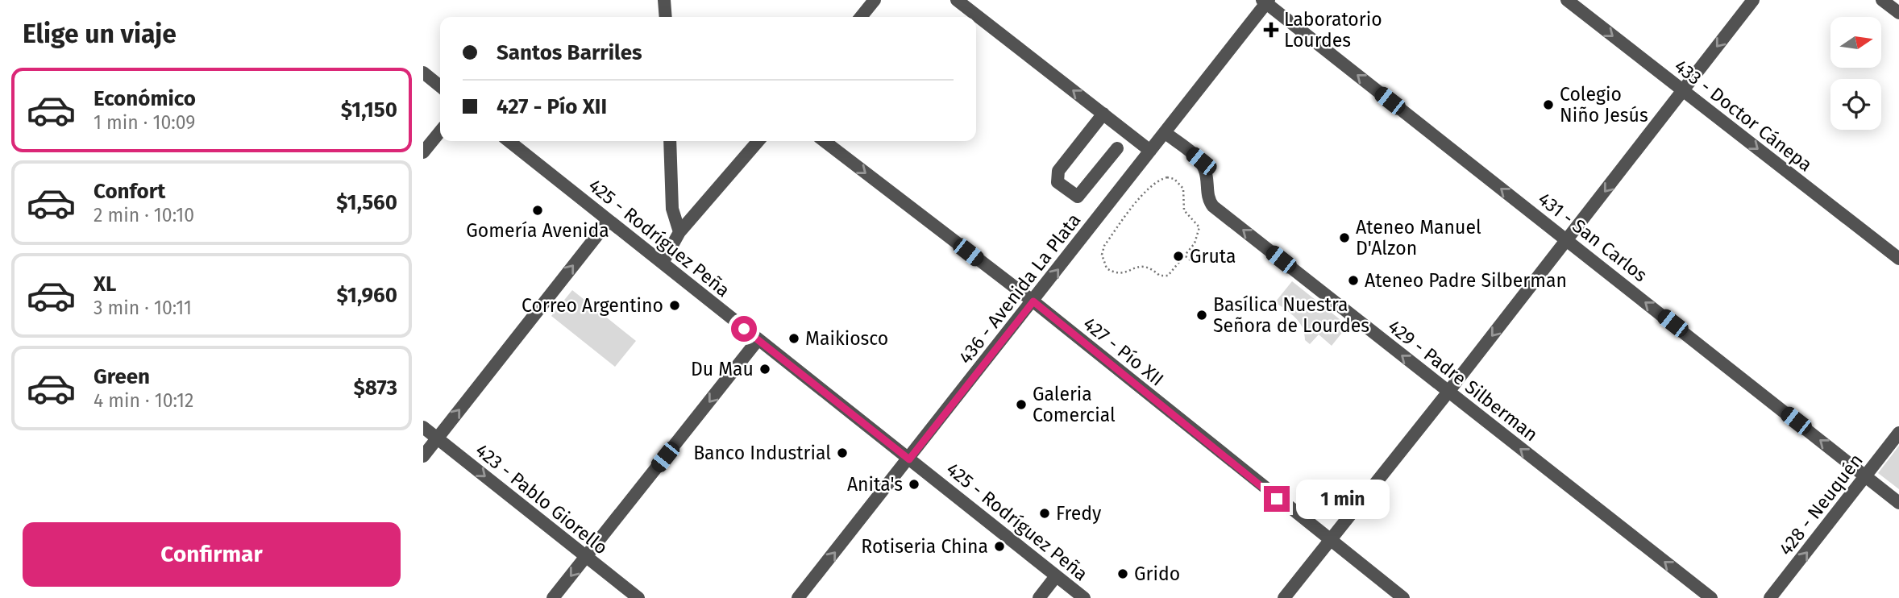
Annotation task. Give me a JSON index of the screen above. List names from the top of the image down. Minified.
{"streets":{"street":["433 - Doctor Cánepa","431 - San Carlos","425 - Rodríguez Peña","436 - Avenida La Plata","427 - Pío XII","429 - Padre Silberman","423 - Pablo Giorello","428 - Neuquén"]},"crossings":[["431 - San Carlos","436 - Avenida La Plata"],["431 - San Carlos","428 - Neuquén"],["425 - Rodríguez Peña","436 - Avenida La Plata"],["436 - Avenida La Plata","427 - Pío XII"],["436 - Avenida La Plata","429 - Padre Silberman"]],"one_way":["433 - Doctor Cánepa","431 - San Carlos","436 - Avenida La Plata","427 - Pío XII","429 - Padre Silberman","423 - Pablo Giorello","428 - Neuquén"],"places":{"health":["Laboratorio Lourdes"],"other":["Colegio Niño Jesús","Gomería Avenida","Ateneo Manuel D'Alzon","Gruta","Ateneo Padre Silberman","Correo Argentino","Basílica Nuestra Señora de Lourdes","Maikiosco","Du Mau","Galeria Comercial","Banco Industrial","Anita's","Fredy","Rotiseria China","Grido"]},"north":"right","page":{"heading":"Elige un viaje","banner":["Santos Barriles","427 - Pío XII"],"list":[{"name":"Económico","note":"1 min · 10:09","value":"$1,150"},{"name":"Confort","note":"2 min · 10:10","value":"$1,560"},{"name":"XL","note":"3 min · 10:11","value":"$1,960"},{"name":"Green","note":"4 min · 10:12","value":"$873"}],"bubble":"1 min","buttons":"Confirmar"}}
